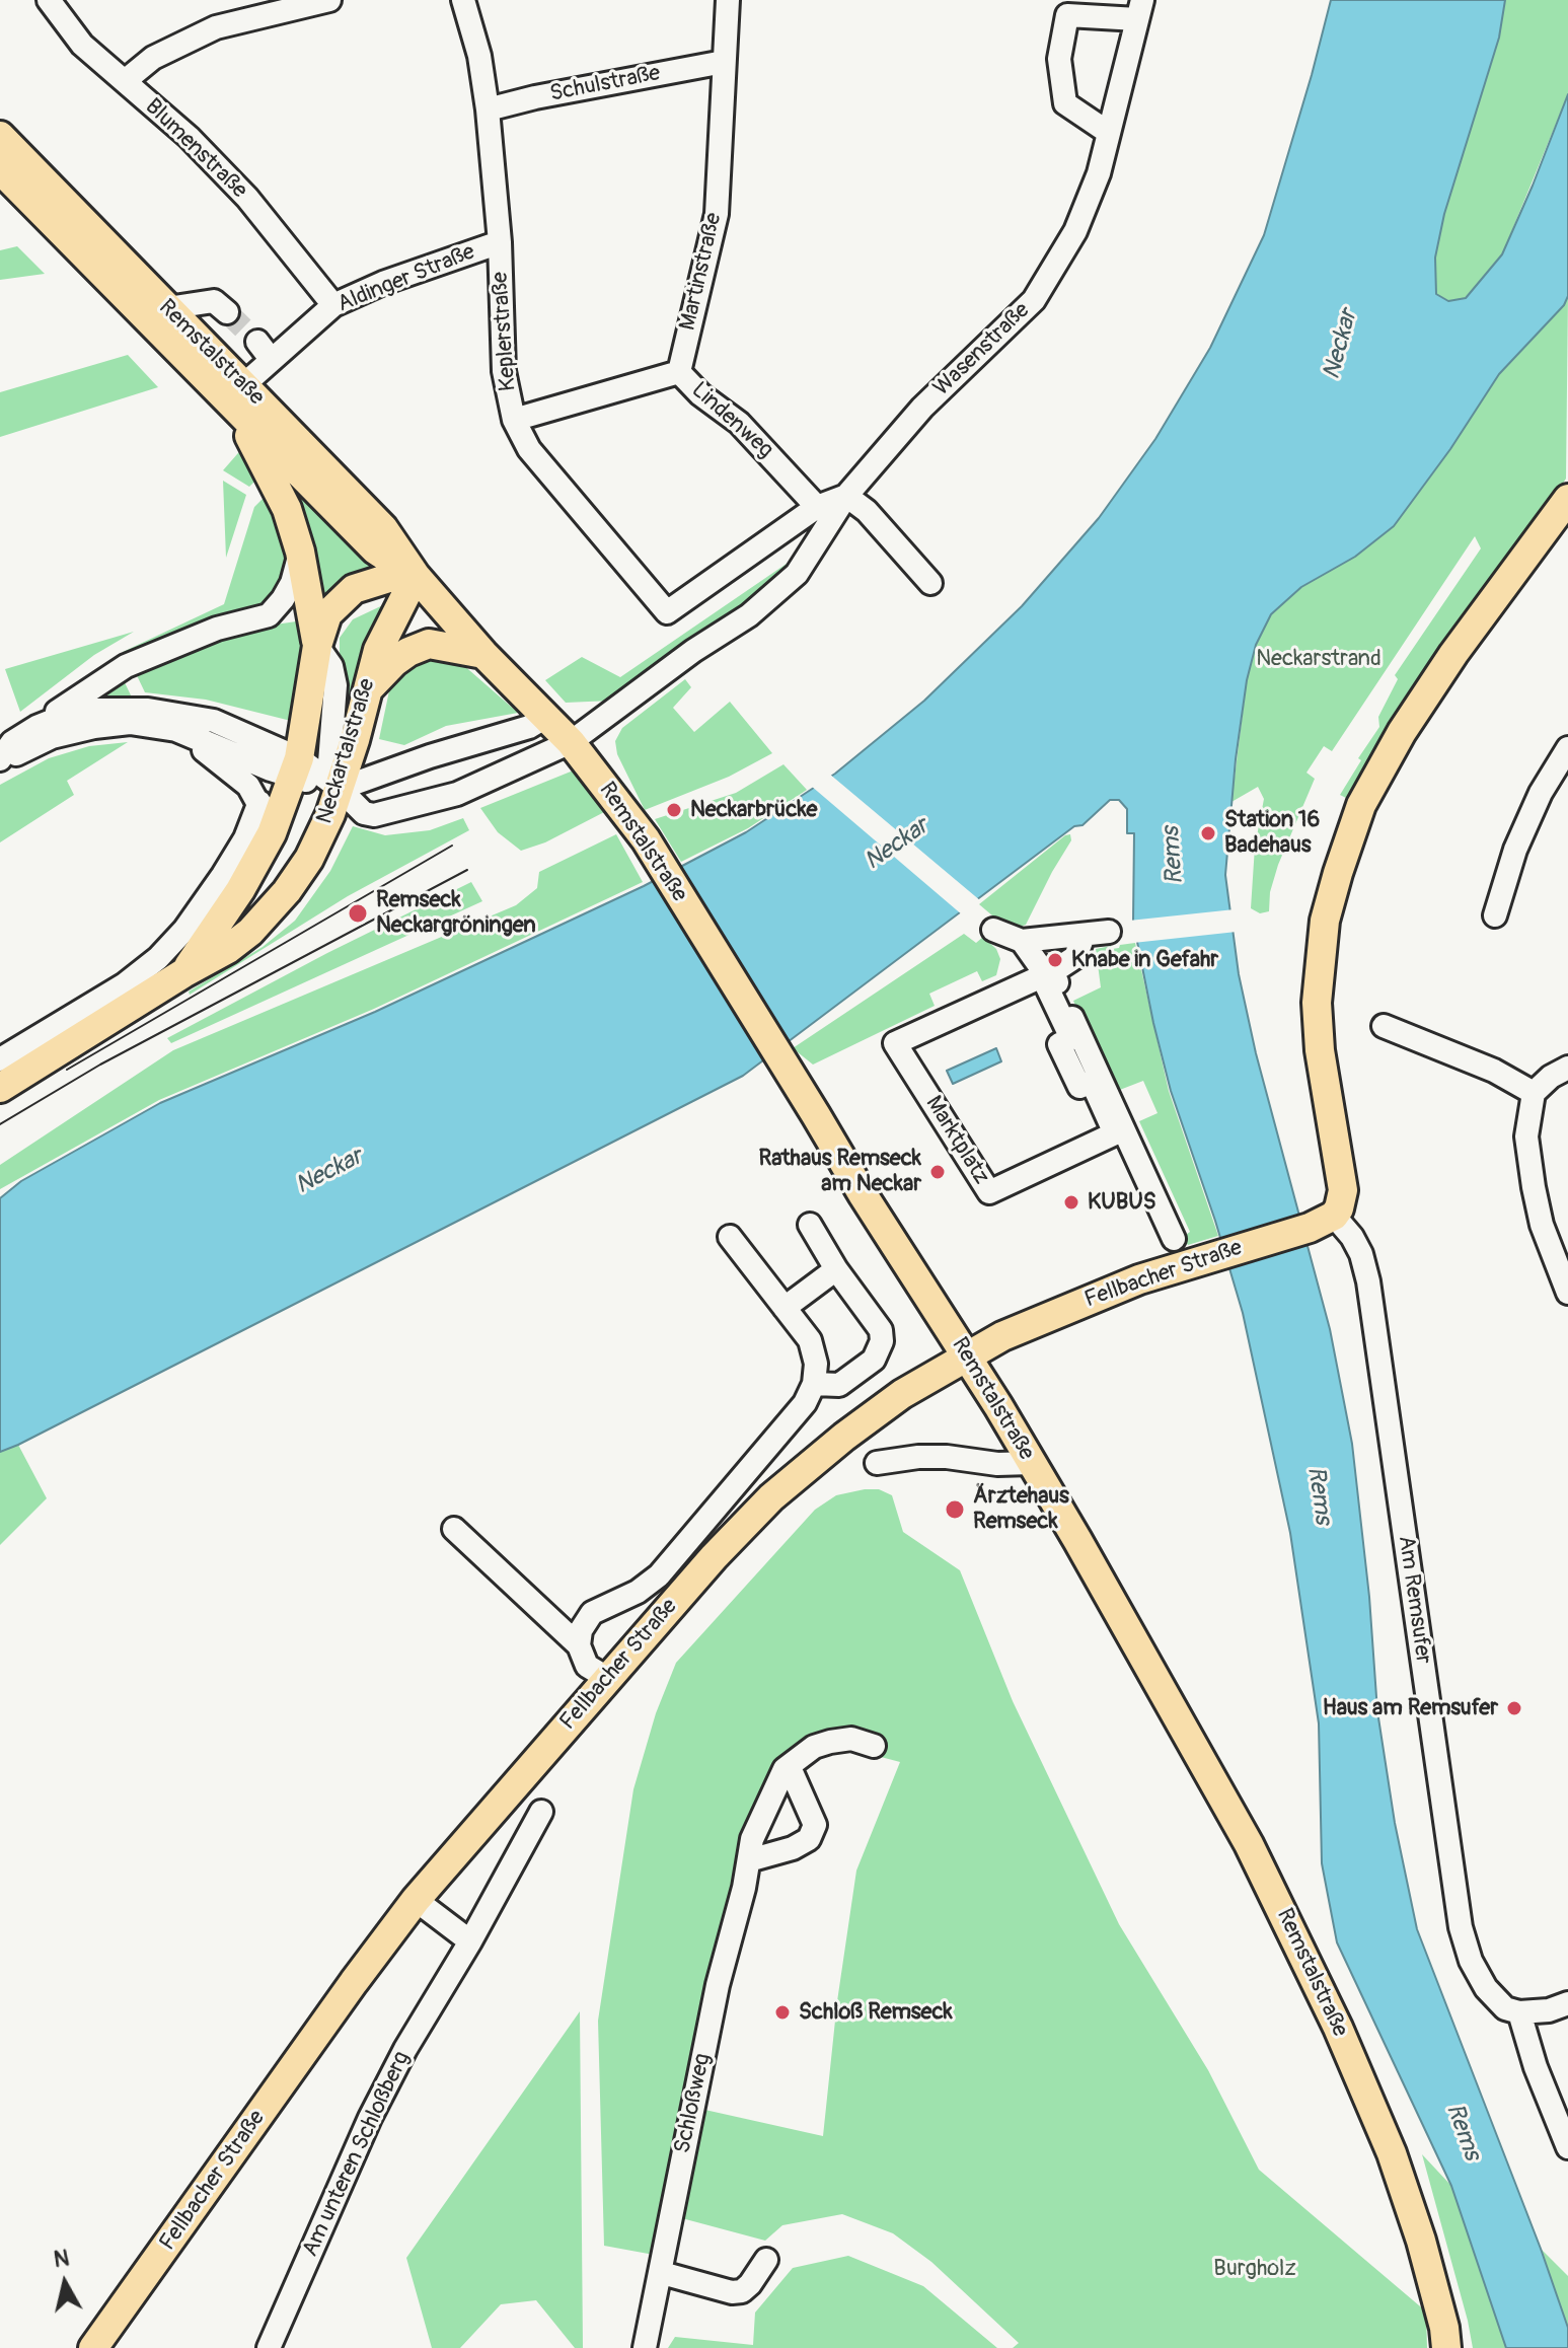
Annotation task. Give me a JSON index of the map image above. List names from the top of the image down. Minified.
{"streets":{"main road":["Remstalstraße","Neckartalstraße","Fellbacher Straße"],"street":["Schulstraße","Blumenstraße","Martinstraße","Aldinger Straße","Keplerstraße","Wasenstraße","Lindenweg","Marktplatz","Am Remsufer","Schloßweg","Am unteren Schloßberg"]},"crossings":[["Schulstraße","Martinstraße"],["Schulstraße","Keplerstraße"],["Blumenstraße","Aldinger Straße"],["Martinstraße","Lindenweg"],["Aldinger Straße","Keplerstraße"],["Aldinger Straße","Remstalstraße"],["Keplerstraße","Wasenstraße"],["Wasenstraße","Remstalstraße"],["Wasenstraße","Lindenweg"],["Wasenstraße","Neckartalstraße"],["Remstalstraße","Neckartalstraße"],["Remstalstraße","Fellbacher Straße"],["Fellbacher Straße","Am Remsufer"]],"water":["Neckar","Rems"],"parks":["Neckarstrand","Burgholz"],"places":["Neckarbrücke","Station 16 Badehaus","Remseck Neckargröningen","Knabe in Gefahr","Rathaus Remseck am Neckar","KUBUS","Ärztehaus Remseck","Haus am Remsufer","Schloß Remseck"],"north":"top"}
